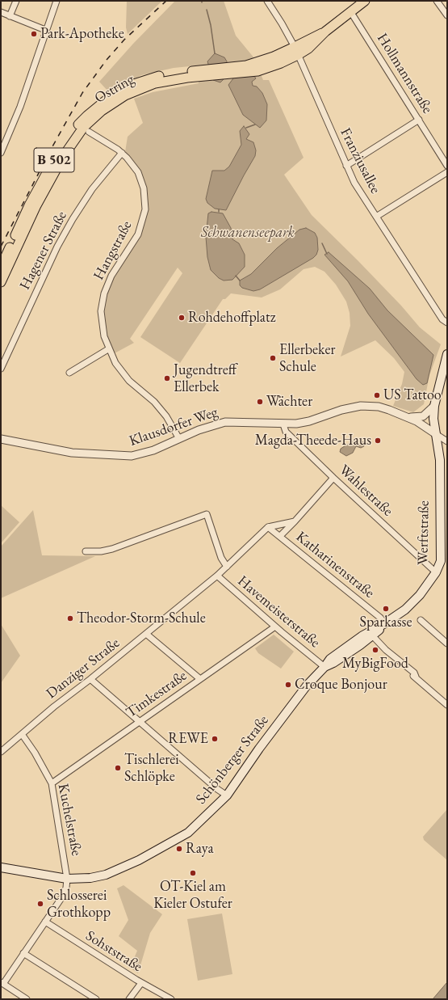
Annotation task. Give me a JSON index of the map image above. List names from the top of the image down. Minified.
{"streets":{"main road":["Ostring","B 502","Werftstraße","Schönberger Straße"],"street":["Hollmannstraße","Franziusallee","Hagener Straße","Hangstraße","Klausdorfer Weg","Wahlestraße","Katharinenstraße","Havemeisterstraße","Danziger Straße","Timkestraße","Kuchelstraße","Sohststraße"]},"crossings":[["Hollmannstraße","Ostring"],["Ostring","Franziusallee"],["Hagener Straße","Hangstraße"],["Hangstraße","Klausdorfer Weg"],["Klausdorfer Weg","Wahlestraße"],["Klausdorfer Weg","Werftstraße"],["Wahlestraße","Werftstraße"],["Wahlestraße","Schönberger Straße"],["Werftstraße","Schönberger Straße"],["Katharinenstraße","Danziger Straße"],["Katharinenstraße","Schönberger Straße"],["Havemeisterstraße","Danziger Straße"],["Havemeisterstraße","Timkestraße"],["Havemeisterstraße","Schönberger Straße"],["Danziger Straße","Kuchelstraße"],["Timkestraße","Kuchelstraße"],["Schönberger Straße","Kuchelstraße"]],"parks":["Schwanenseepark"],"places":["Park-Apotheke","Rohdehoffplatz","Ellerbeker Schule","Jugendtreff Ellerbek","US Tattoo","Wächter","Magda-Theede-Haus","Sparkasse","Theodor-Storm-Schule","MyBigFood","Croque Bonjour","REWE","Tischlerei Schlöpke","Raya","OT-Kiel am Kieler Ostufer","Schlosserei Grothkopp"]}
